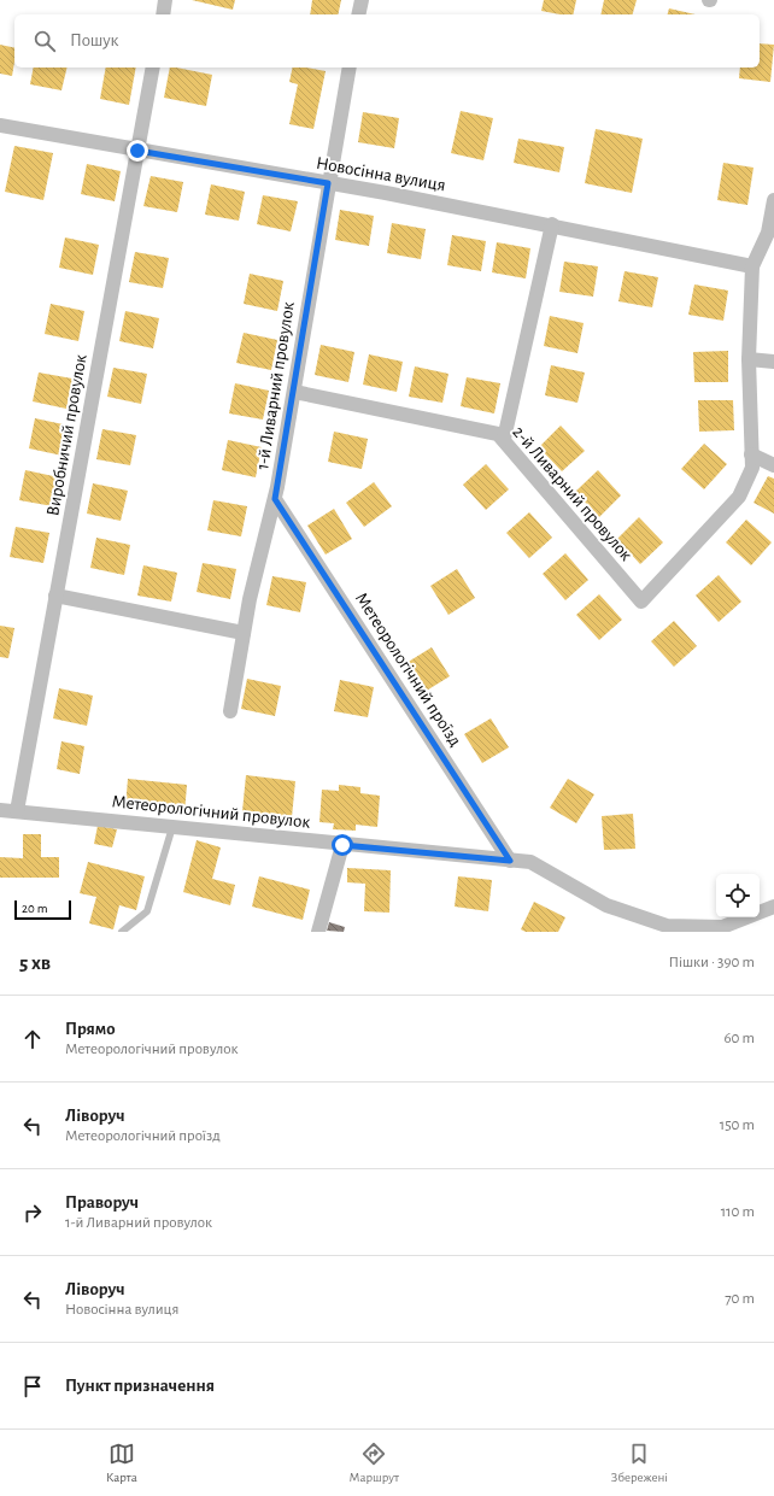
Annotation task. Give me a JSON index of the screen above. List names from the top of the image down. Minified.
{"streets":{"street":["Новосінна вулиця","1-й Ливарний провулок","Виробничий провулок","2-й Ливарний провулок","Метеорологічний проїзд","Метеорологічний провулок"]},"crossings":[["Новосінна вулиця","1-й Ливарний провулок"],["Новосінна вулиця","Виробничий провулок"],["1-й Ливарний провулок","2-й Ливарний провулок"],["1-й Ливарний провулок","Метеорологічний проїзд"],["Виробничий провулок","Метеорологічний провулок"],["Метеорологічний проїзд","Метеорологічний провулок"]],"scale_bar":"20 m","page":{"search":"Пошук","scale":"20 m","heading":["5 хв","Пішки · 390 m"],"list":[["Прямо","Метеорологічний провулок","60 m"],["Ліворуч","Метеорологічний проїзд","150 m"],["Праворуч","1-й Ливарний провулок","110 m"],["Ліворуч","Новосінна вулиця","70 m"],"Пункт призначення"],"nav":["Карта","Маршрут","Збережені"]}}
